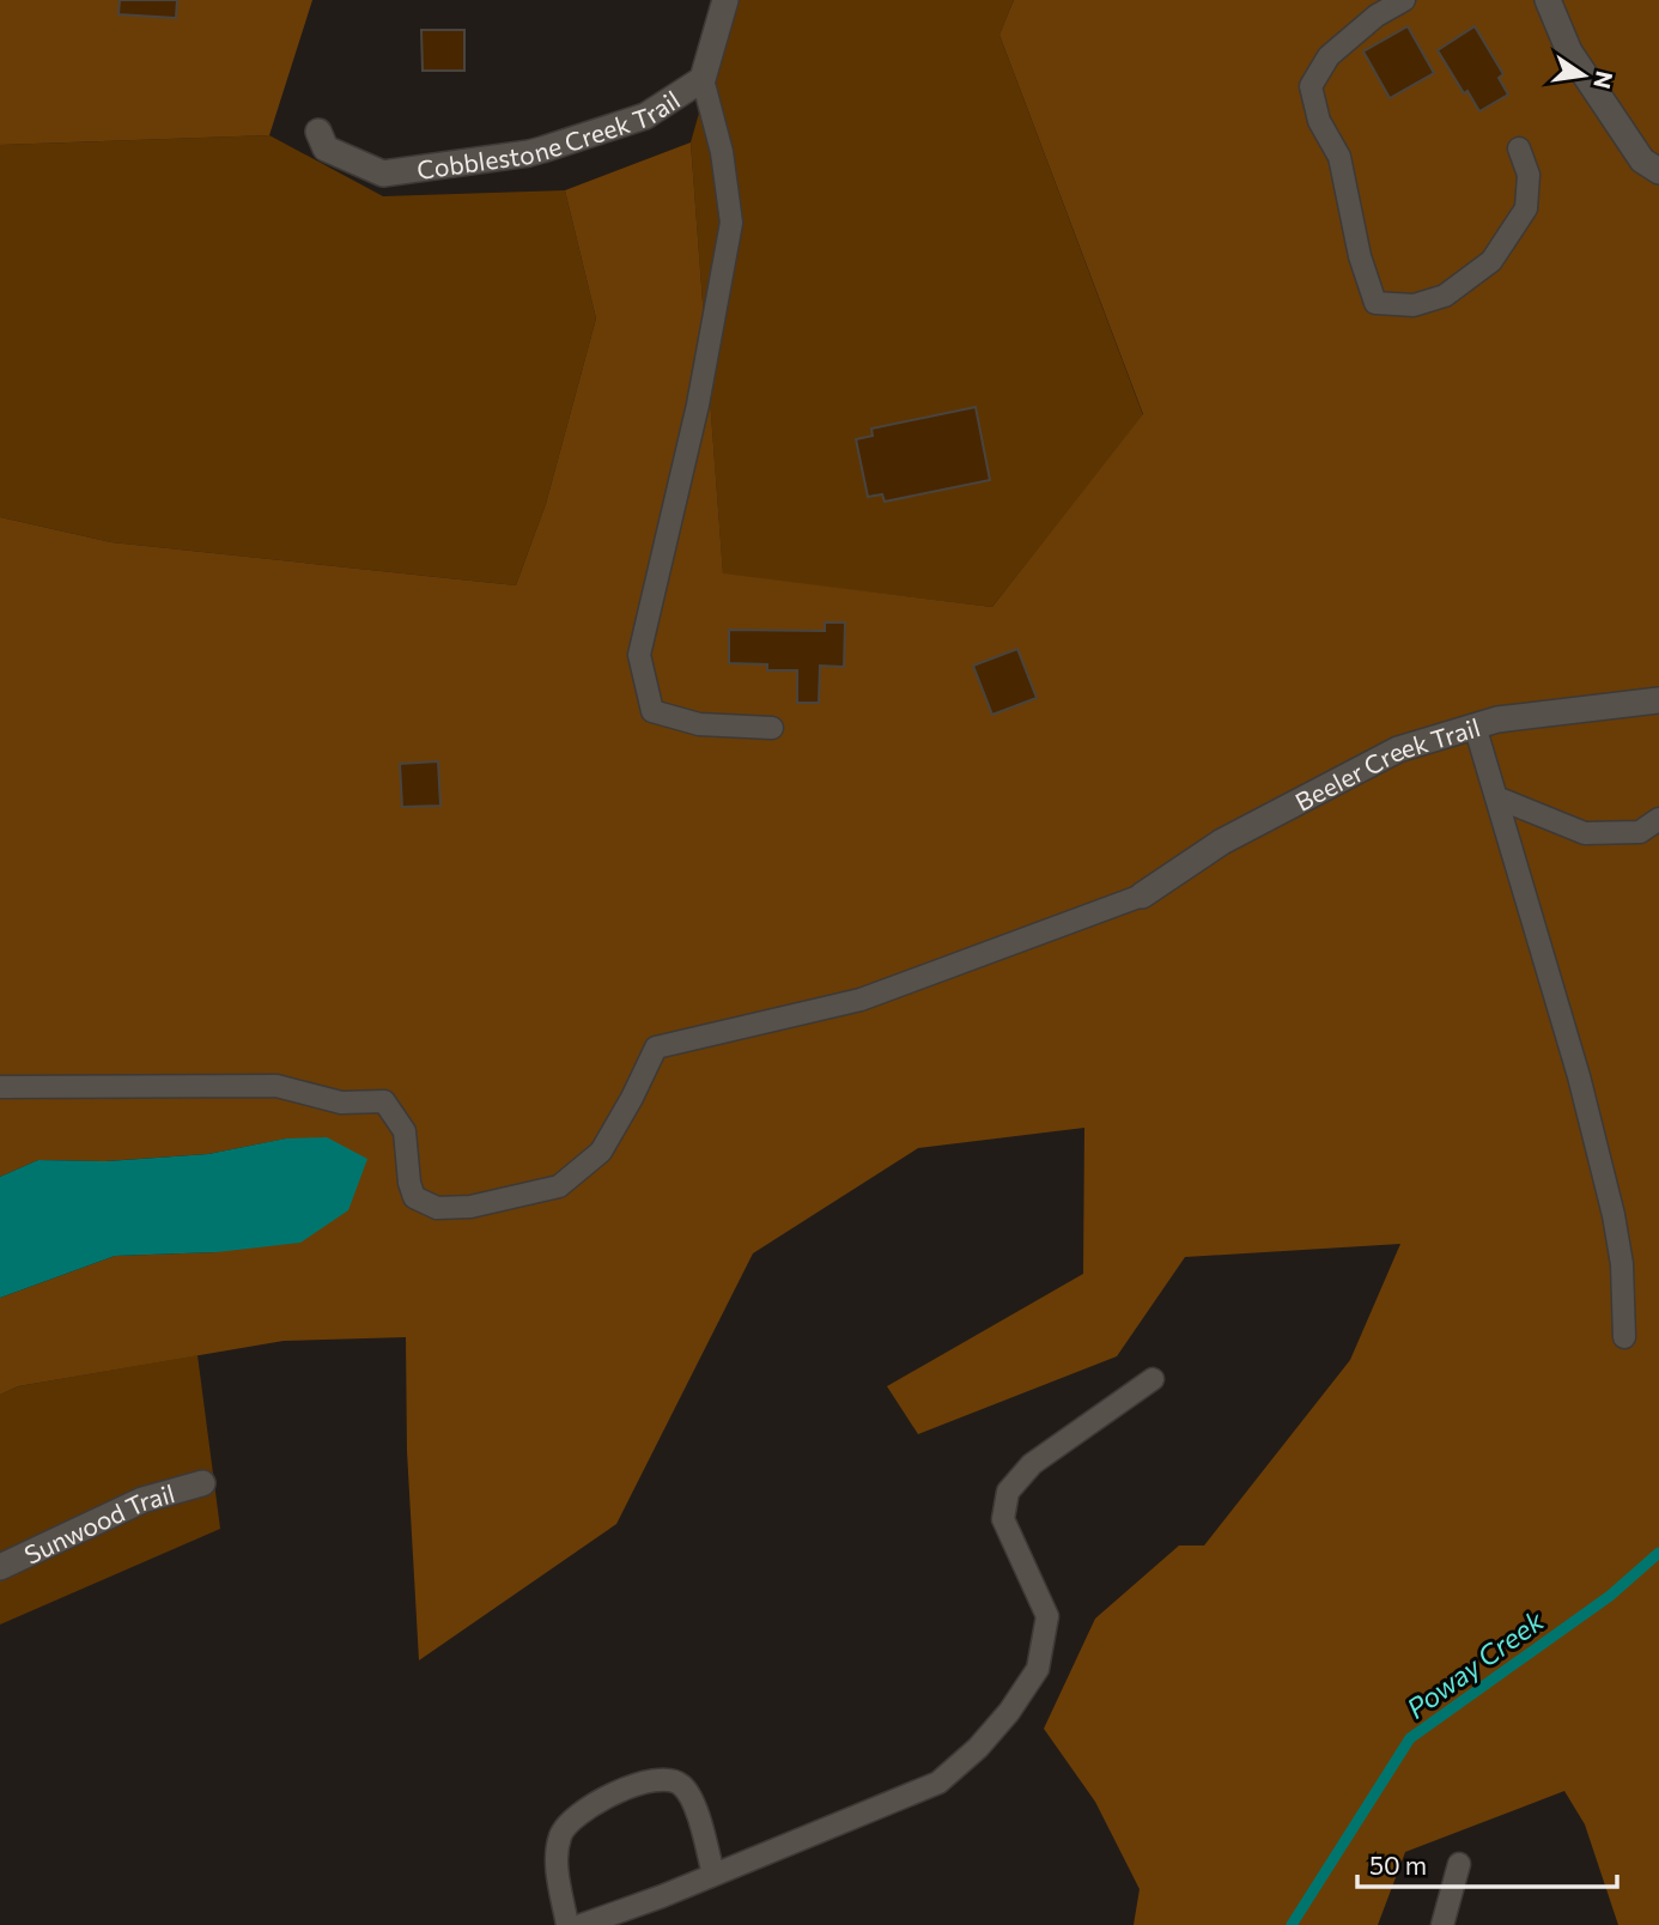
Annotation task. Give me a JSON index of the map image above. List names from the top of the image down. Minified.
{"streets":{"street":["Cobblestone Creek Trail","Beeler Creek Trail","Sunwood Trail"]},"water":["Poway Creek"],"scale_bar":"50 m","north":"right"}
